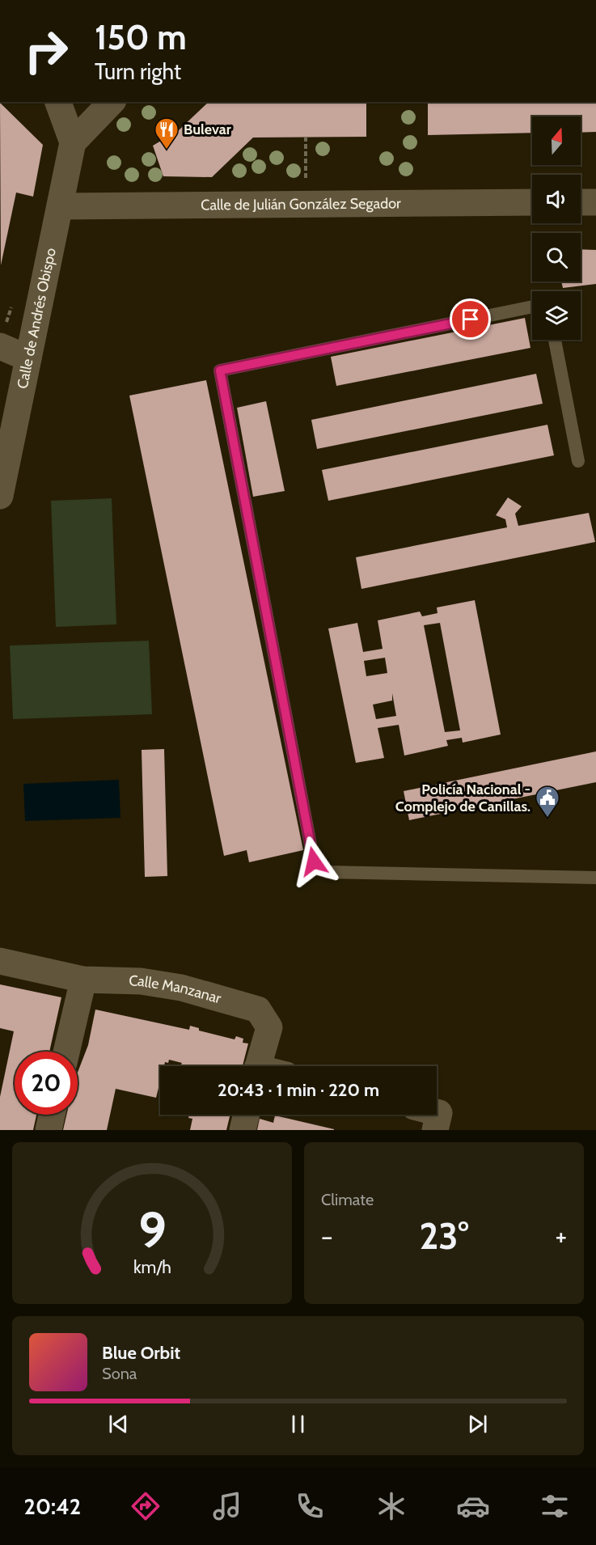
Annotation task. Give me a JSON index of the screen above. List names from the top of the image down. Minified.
{"streets":{"street":["Calle de Julián González Segador","Calle de Andrés Obispo","Calle Manzanar"]},"crossings":[["Calle de Julián González Segador","Calle de Andrés Obispo"]],"places":{"restaurant":["Bulevar"],"public building":["Policía Nacional - Complejo de Canillas."]},"north":"top","page":{"turn":["150 m","Turn right"],"limit":"20","trip":"20:43 · 1 min · 220 m","tile":"Climate","heat":["−","23°","+"],"song":["Blue Orbit","Sona"],"tabs":"20:42","gauge":["9","km/h"]}}
